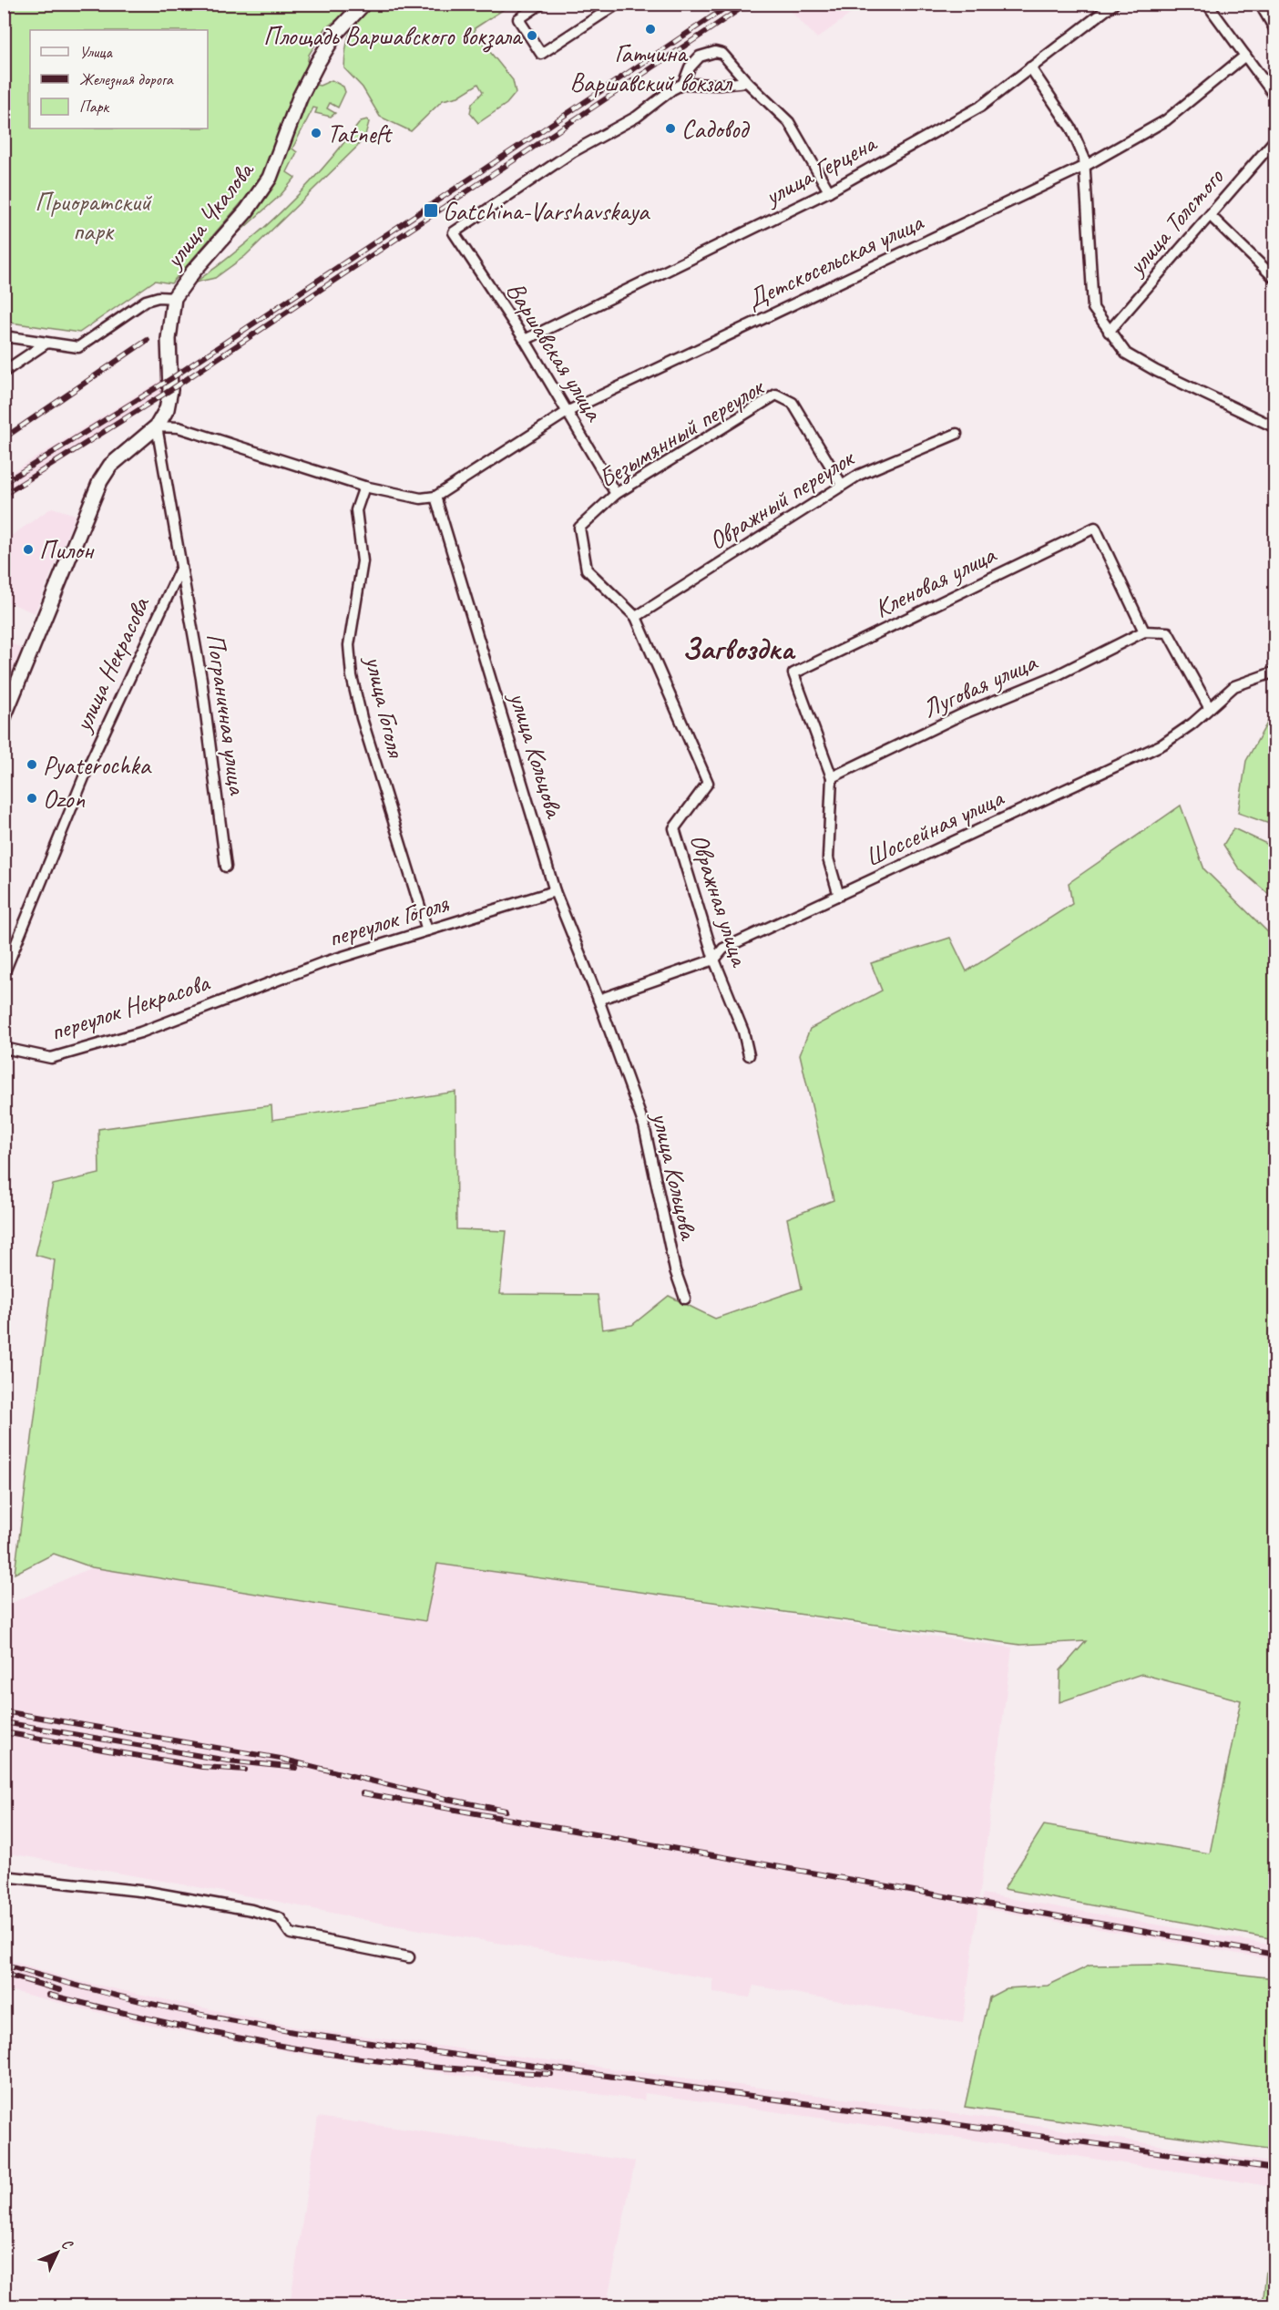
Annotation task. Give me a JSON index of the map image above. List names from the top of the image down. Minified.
{"streets":{"main road":["улица Чкалова"],"street":["улица Герцена","улица Толстого","Детскосельская улица","Варшавская улица","Безымянный переулок","Овражный переулок","Кленовая улица","улица Некрасова","Луговая улица","улица Гоголя","Пограничная улица","улица Кольцова","Шоссейная улица","Овражная улица","переулок Гоголя","переулок Некрасова"]},"crossings":[["улица Герцена","Варшавская улица"],["Детскосельская улица","Варшавская улица"],["Детскосельская улица","улица Кольцова"],["Варшавская улица","Безымянный переулок"],["Безымянный переулок","Овражный переулок"],["Безымянный переулок","Овражная улица"],["Овражный переулок","Овражная улица"],["Кленовая улица","Луговая улица"],["улица Некрасова","Пограничная улица"],["улица Гоголя","переулок Гоголя"],["улица Кольцова","Шоссейная улица"],["улица Кольцова","переулок Гоголя"],["Шоссейная улица","Овражная улица"],["переулок Гоголя","переулок Некрасова"]],"districts":["Загвоздка"],"parks":["Приоратский парк"],"places":{"other":["Гатчина Варшавский вокзал","Площадь Варшавского вокзала","Садовод","Tatneft","Пилон","Pyaterochka","Ozon"],"transit":["Gatchina-Varshavskaya"]},"legend":["Улица","Железная дорога","Парк"],"north":"top right"}
